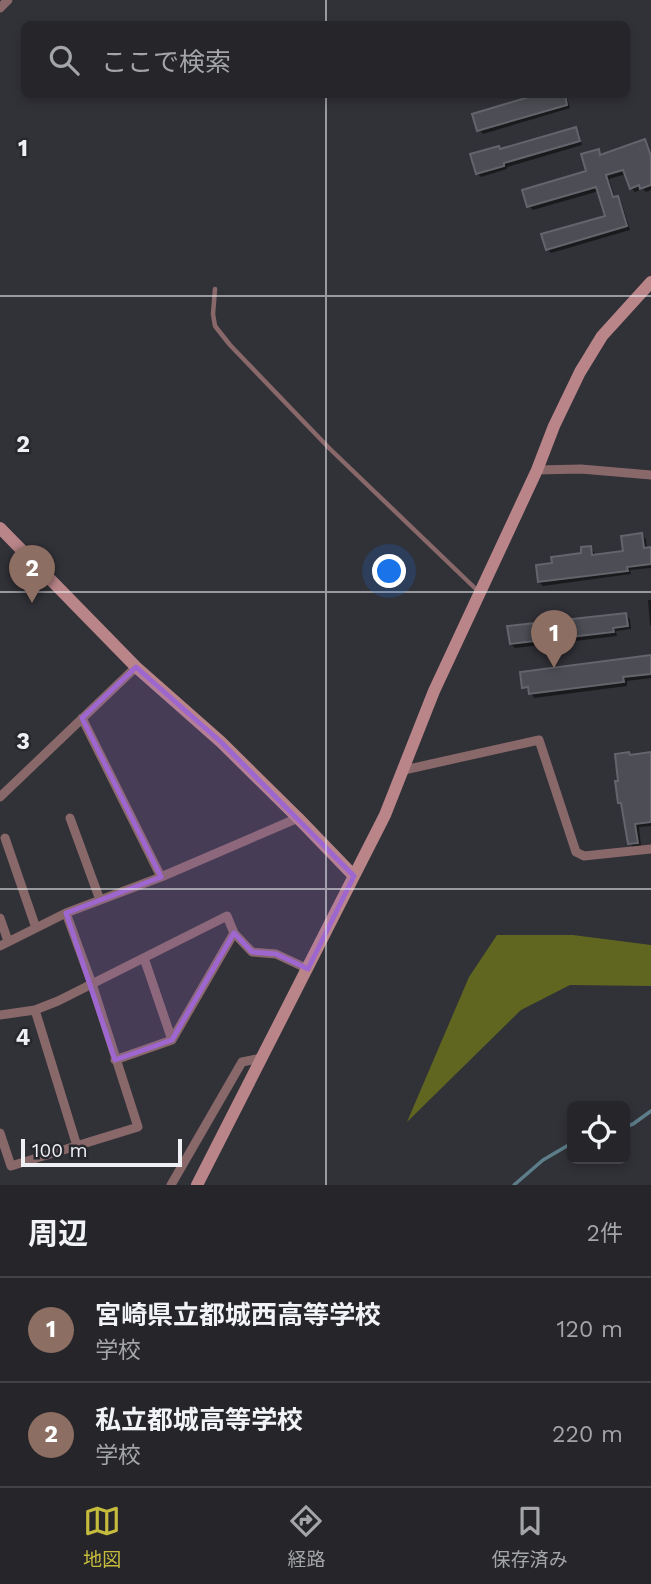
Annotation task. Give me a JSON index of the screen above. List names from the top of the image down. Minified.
{"scale_bar":"100 m","page":{"search":"ここで検索","pins":["2","1"],"scale":"100 m","heading":["周辺","2件"],"list":[{"mark":"1","name":"宮崎県立都城西高等学校","note":"学校","value":"120 m"},{"mark":"2","name":"私立都城高等学校","note":"学校","value":"220 m"}],"nav":["地図","経路","保存済み"]},"grid":{"rows":["1","2","3","4"]}}
